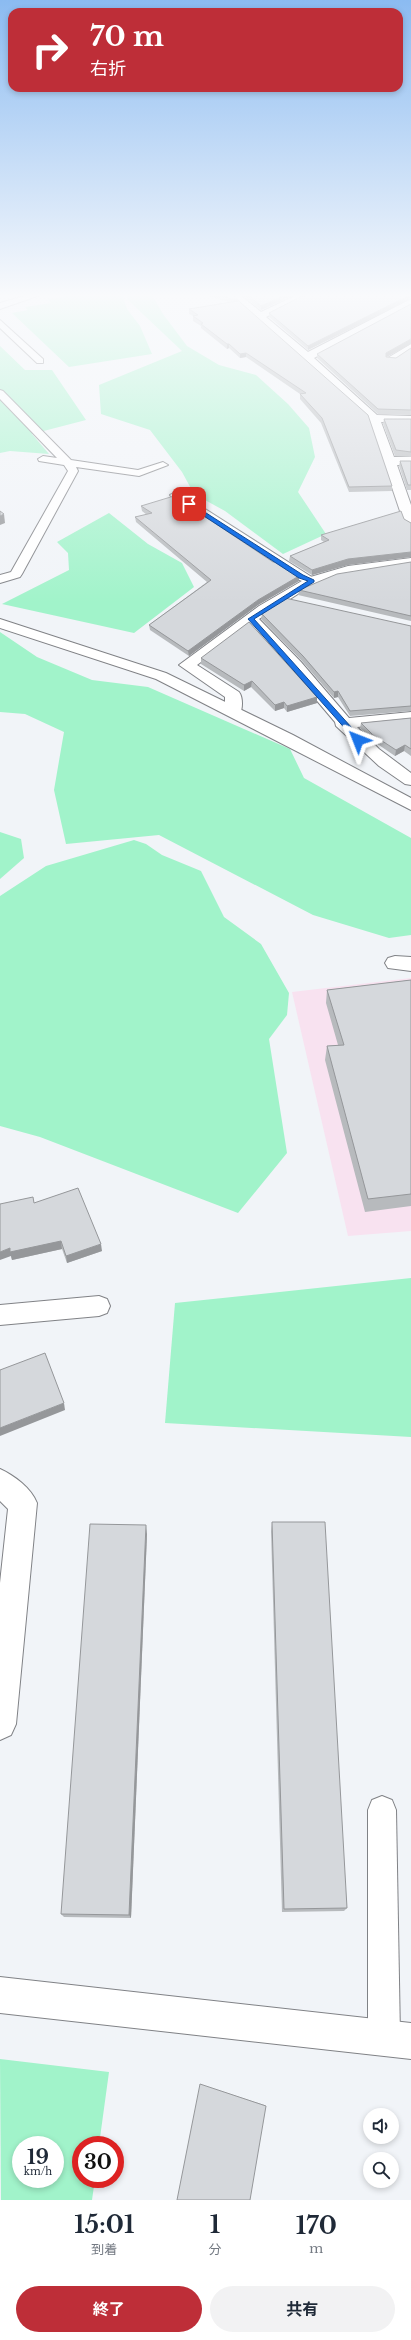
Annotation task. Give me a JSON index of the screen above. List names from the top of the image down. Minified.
{"page":{"turn":["70 m","右折"],"speed":"19 km/h","limit":"30","eta":["15:01","到着","1","分","170","m"],"buttons":["終了","共有"]}}
